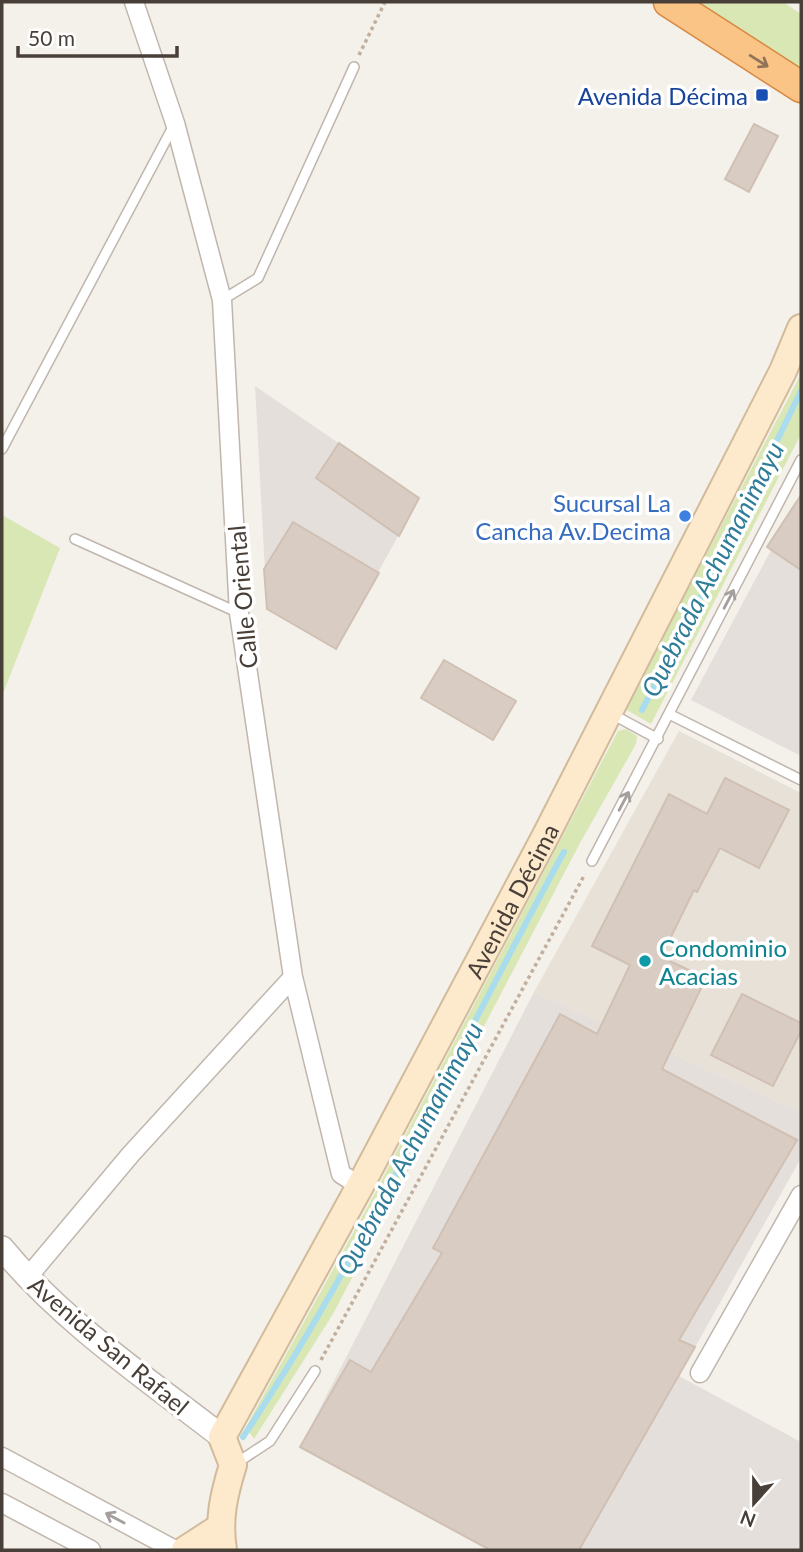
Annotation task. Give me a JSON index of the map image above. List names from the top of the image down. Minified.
{"streets":{"main road":["Avenida Décima"],"street":["Calle Oriental","Avenida San Rafael"]},"crossings":[["Calle Oriental","Avenida Décima"],["Avenida Décima","Avenida San Rafael"]],"water":["Quebrada Achumanimayu"],"places":{"transit":["Avenida Décima"],"other":["Sucursal La Cancha Av.Decima","Condominio Acacias"]},"scale_bar":"50 m","north":"bottom"}
